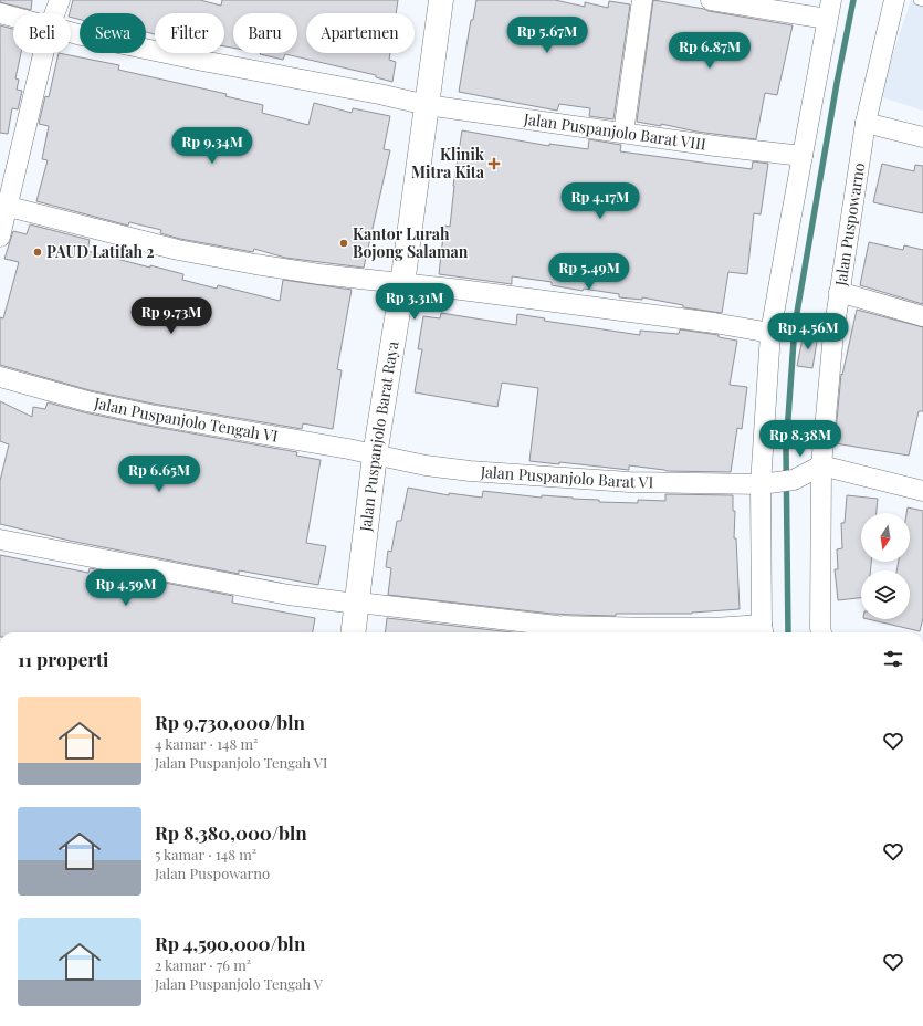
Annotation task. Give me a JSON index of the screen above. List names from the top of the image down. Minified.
{"streets":{"street":["Jalan Puspanjolo Barat VIII","Jalan Puspowarno","Jalan Puspanjolo Tengah VI","Jalan Puspanjolo Barat Raya","Jalan Puspanjolo Barat VI"]},"crossings":[["Jalan Puspanjolo Barat VIII","Jalan Puspanjolo Barat Raya"],["Jalan Puspowarno","Jalan Puspanjolo Barat VI"],["Jalan Puspanjolo Tengah VI","Jalan Puspanjolo Barat Raya"],["Jalan Puspanjolo Tengah VI","Jalan Puspanjolo Barat VI"],["Jalan Puspanjolo Barat Raya","Jalan Puspanjolo Barat VI"]],"places":{"health":["Klinik Mitra Kita"],"other":["Kantor Lurah Bojong Salaman","PAUD Latifah 2"]},"north":"bottom","page":{"chip":["Beli","Sewa","Filter","Baru","Apartemen"],"price":["Rp 5.67M","Rp 6.87M","Rp 9.34M","Rp 4.17M","Rp 5.49M","Rp 3.31M","Rp 9.73M","Rp 4.56M","Rp 8.38M","Rp 6.65M","Rp 4.59M"],"heading":"11 properti","list":[{"name":"Rp 9,730,000/bln","note":"4 kamar · 148 m² · Jalan Puspanjolo Tengah VI"},{"name":"Rp 8,380,000/bln","note":"5 kamar · 148 m² · Jalan Puspowarno"},{"name":"Rp 4,590,000/bln","note":"2 kamar · 76 m² · Jalan Puspanjolo Tengah V"}]}}
